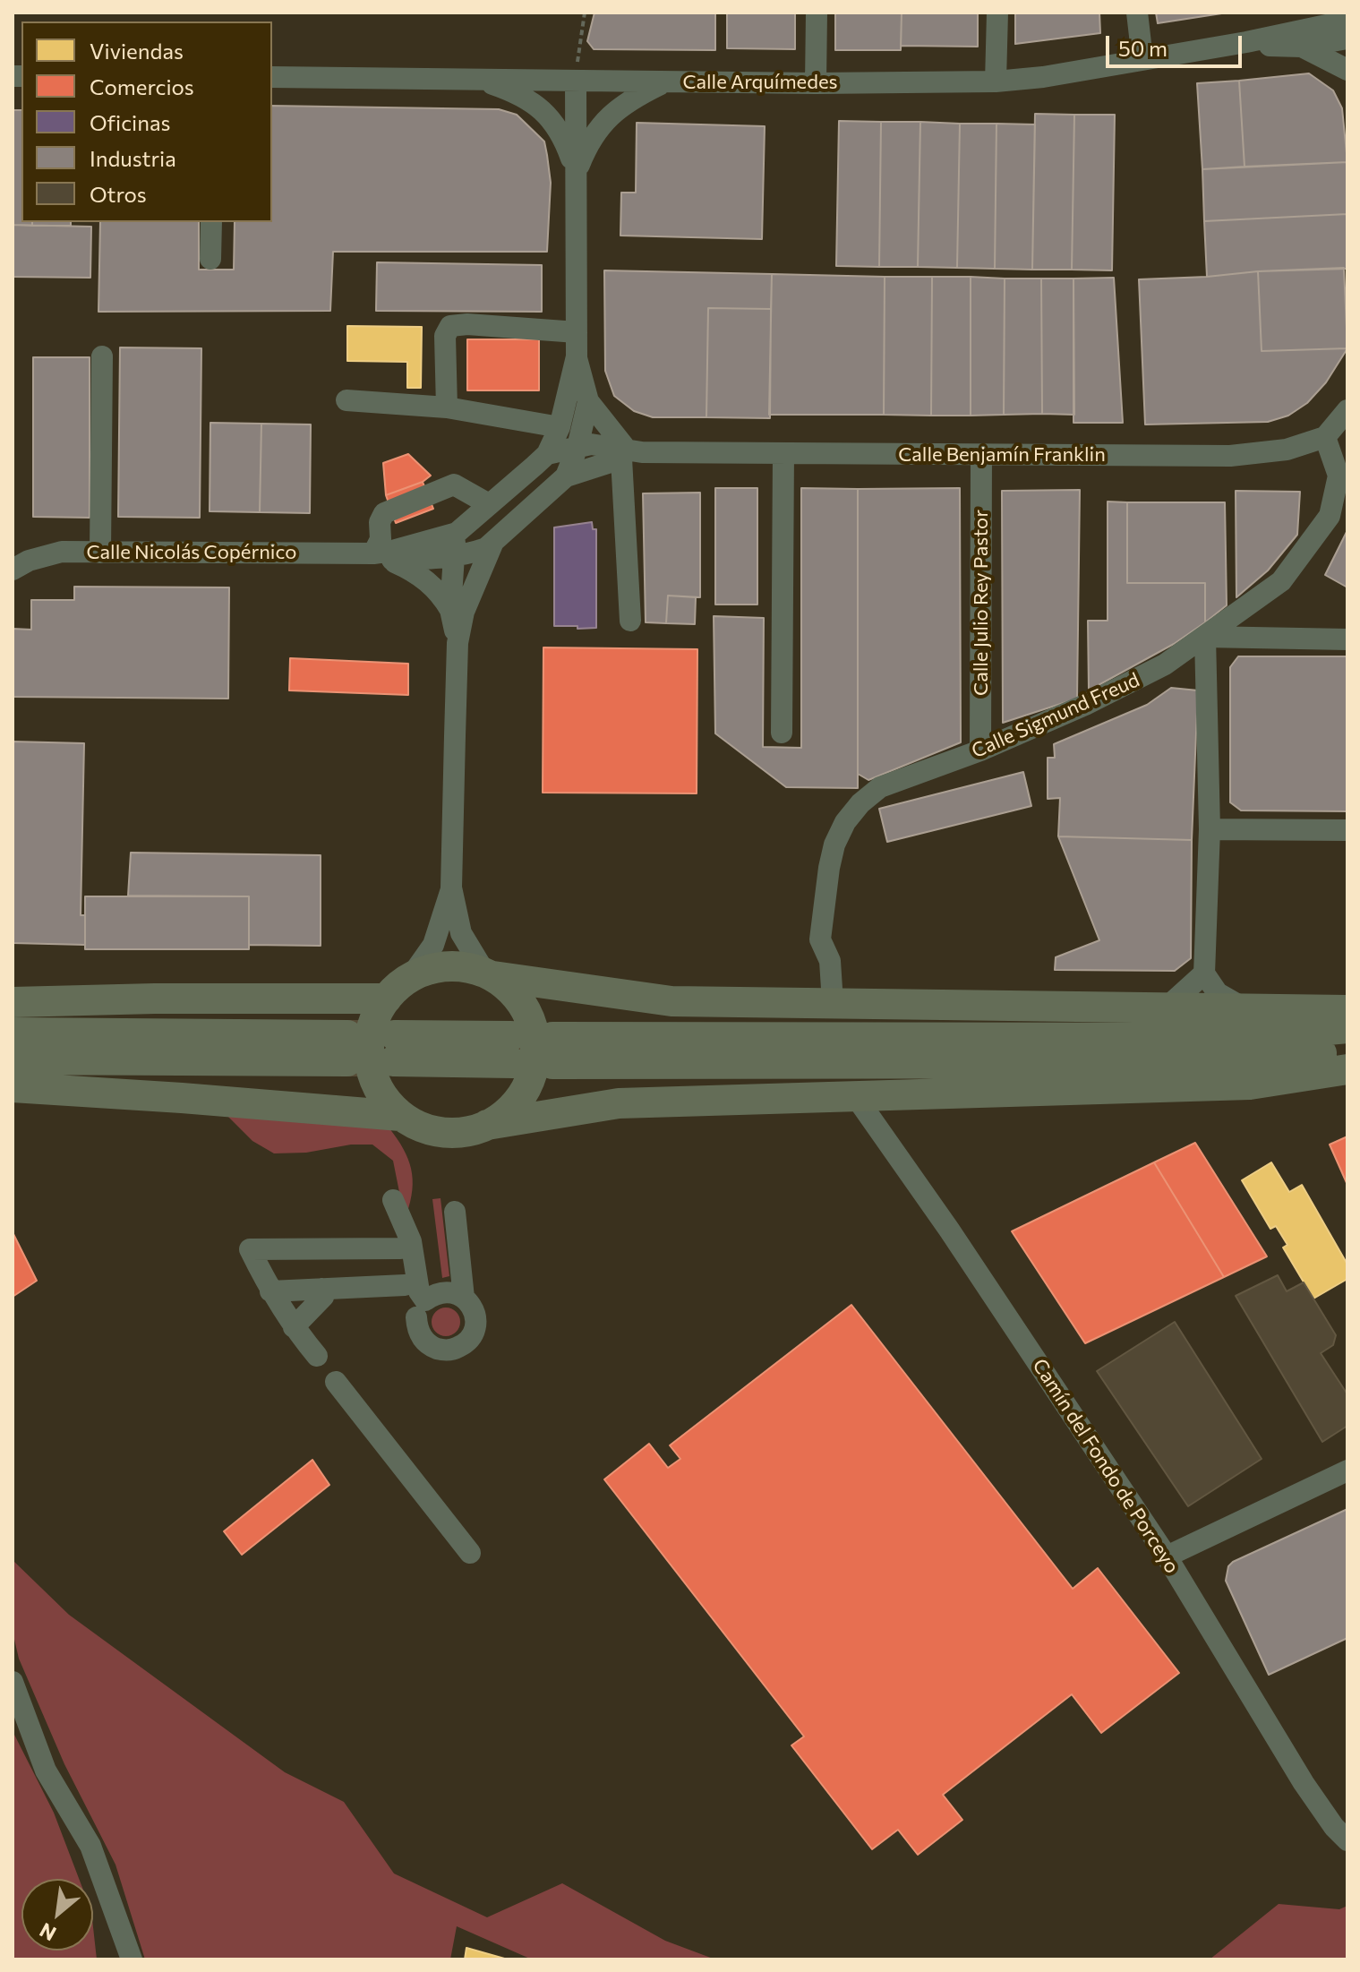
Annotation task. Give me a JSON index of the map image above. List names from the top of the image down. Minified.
{"streets":{"street":["Calle Arquímedes","Calle Benjamín Franklin","Calle Nicolás Copérnico","Calle Julio Rey Pastor","Calle Sigmund Freud","Camín del Fondo de Porceyo"]},"crossings":[["Calle Benjamín Franklin","Calle Julio Rey Pastor"],["Calle Benjamín Franklin","Calle Sigmund Freud"],["Calle Julio Rey Pastor","Calle Sigmund Freud"]],"legend":["Viviendas","Comercios","Oficinas","Industria","Otros"],"scale_bar":"50 m","north":"bottom left"}
